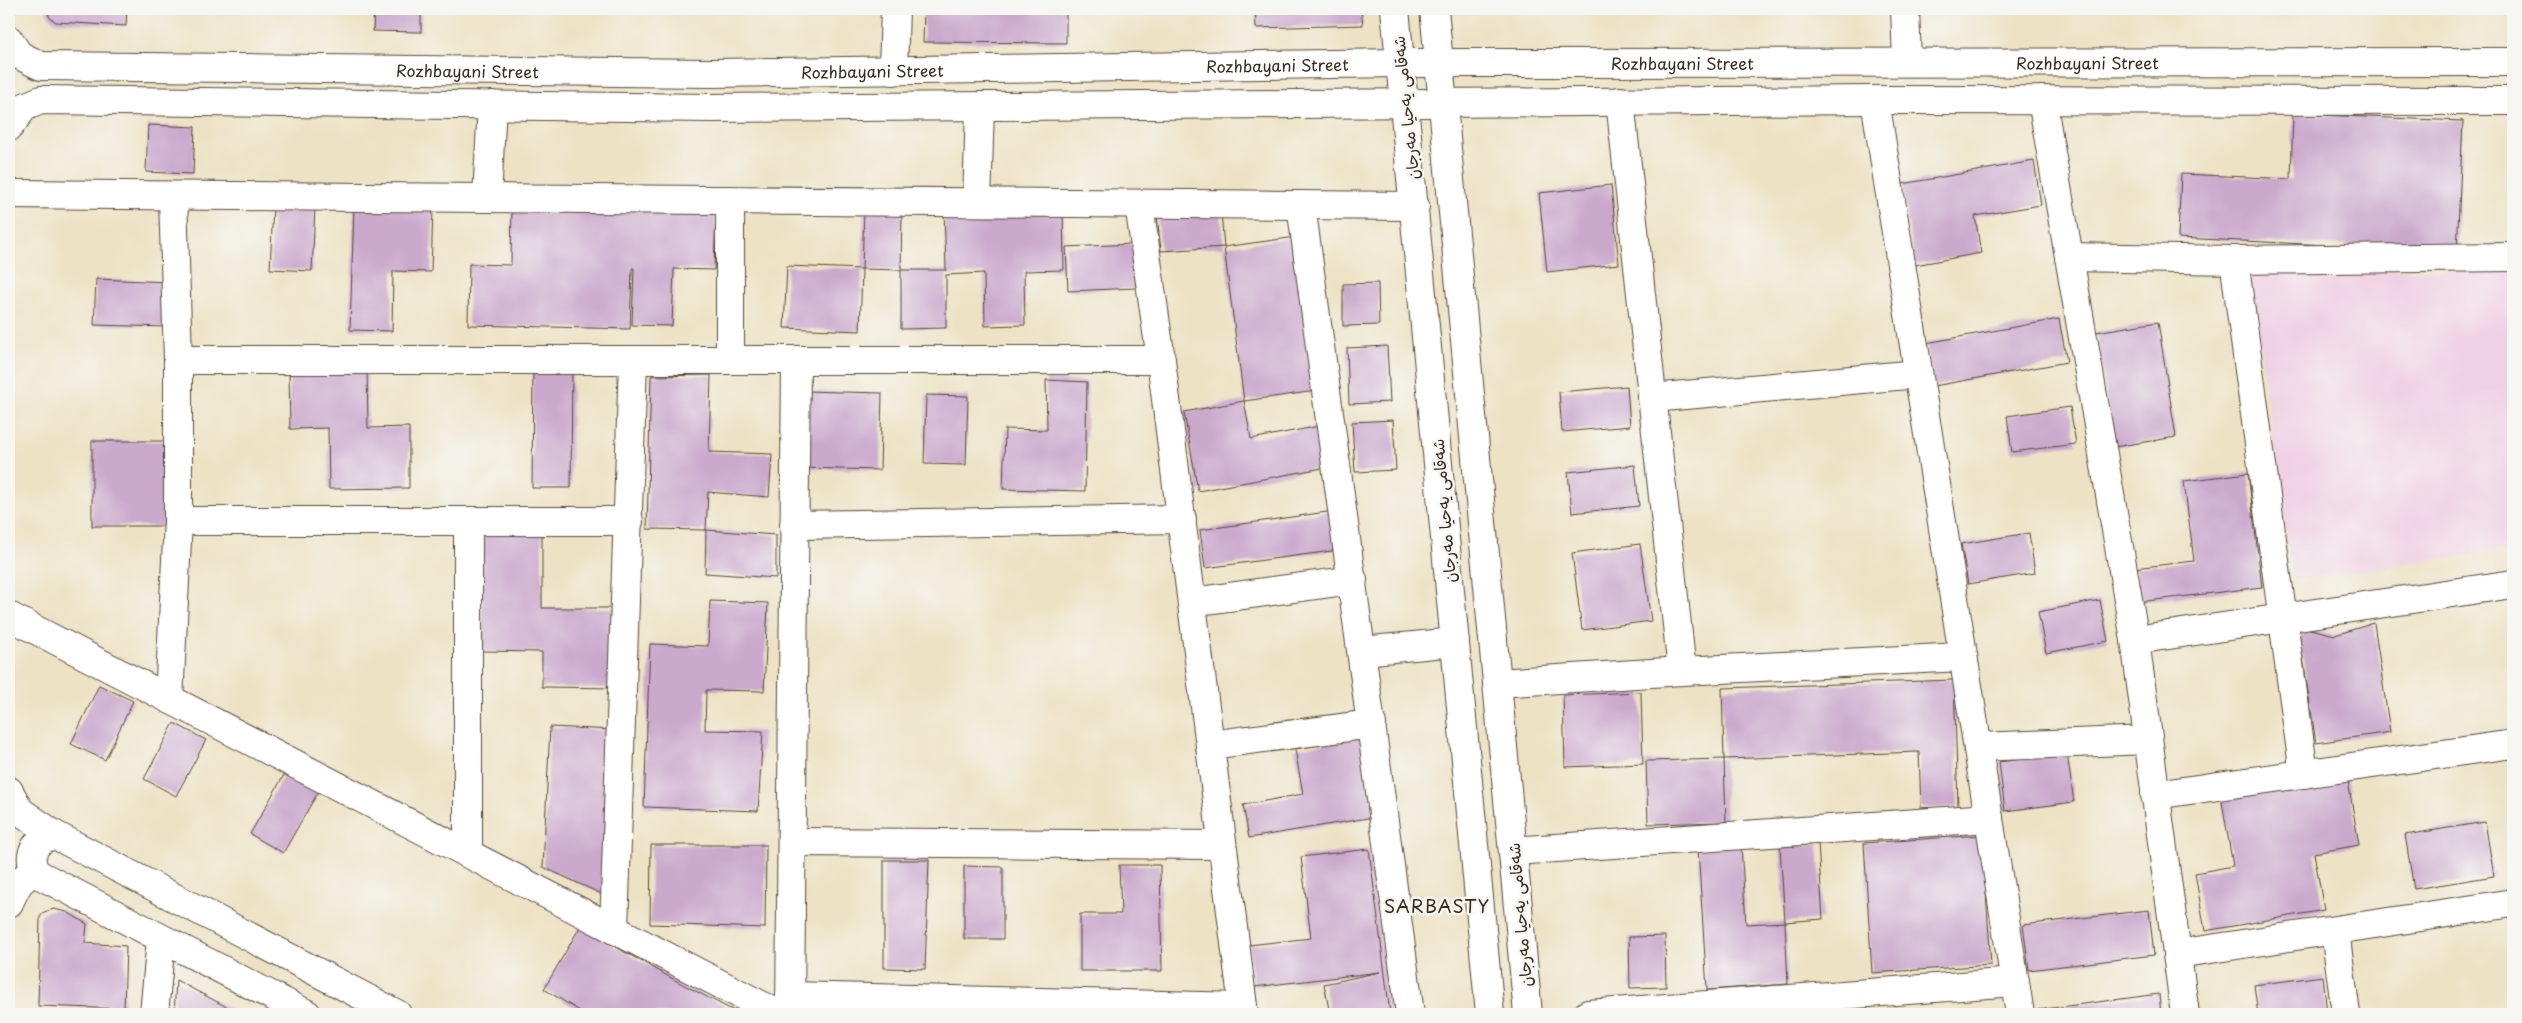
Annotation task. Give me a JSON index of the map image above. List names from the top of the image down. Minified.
{"streets":{"street":["Rozhbayani Street","شەقامی یەحیا مەرجان"]},"crossings":[["Rozhbayani Street","شەقامی یەحیا مەرجان"]],"districts":["SARBASTY"]}
